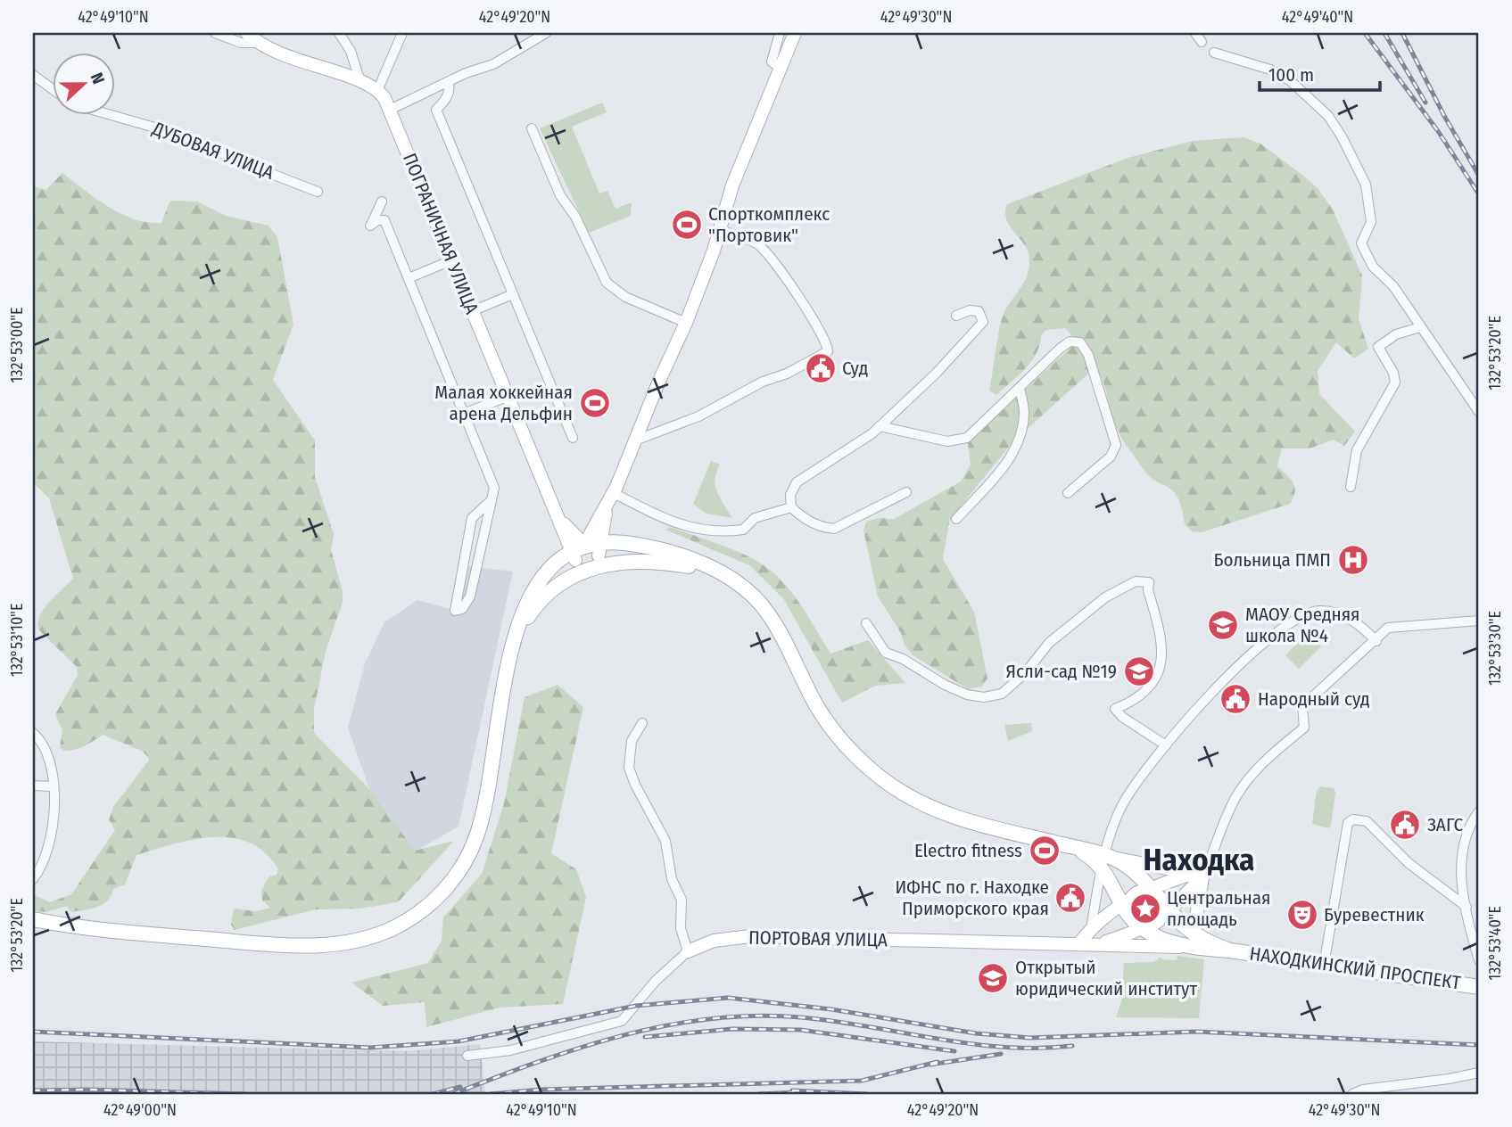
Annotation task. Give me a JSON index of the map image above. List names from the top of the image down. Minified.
{"streets":{"main road":["ПОГРАНИЧНАЯ УЛИЦА","ПОРТОВАЯ УЛИЦА","НАХОДКИНСКИЙ ПРОСПЕКТ"],"street":["ДУБОВАЯ УЛИЦА"]},"crossings":[["ПОРТОВАЯ УЛИЦА","НАХОДКИНСКИЙ ПРОСПЕКТ"]],"districts":["Находка"],"places":{"sports":["Спорткомплекс \"Портовик\"","Малая хоккейная арена Дельфин","Electro fitness"],"public building":["Суд","Народный суд","ЗАГС","ИФНС по г. Находке Приморского края"],"hospital":["Больница ПМП"],"school or university":["МАОУ Средняя школа №4","Ясли-сад №19","Открытый юридический институт"],"place":["Центральная площадь"],"theatre":["Буревестник"]},"scale_bar":"100 m","north":"right","coordinates":["42°49'10\"N","42°49'20\"N","42°49'30\"N","42°49'40\"N","132°53'00\"E","132°53'20\"E","132°53'10\"E","132°53'30\"E","132°53'40\"E","42°49'00\"N"]}
